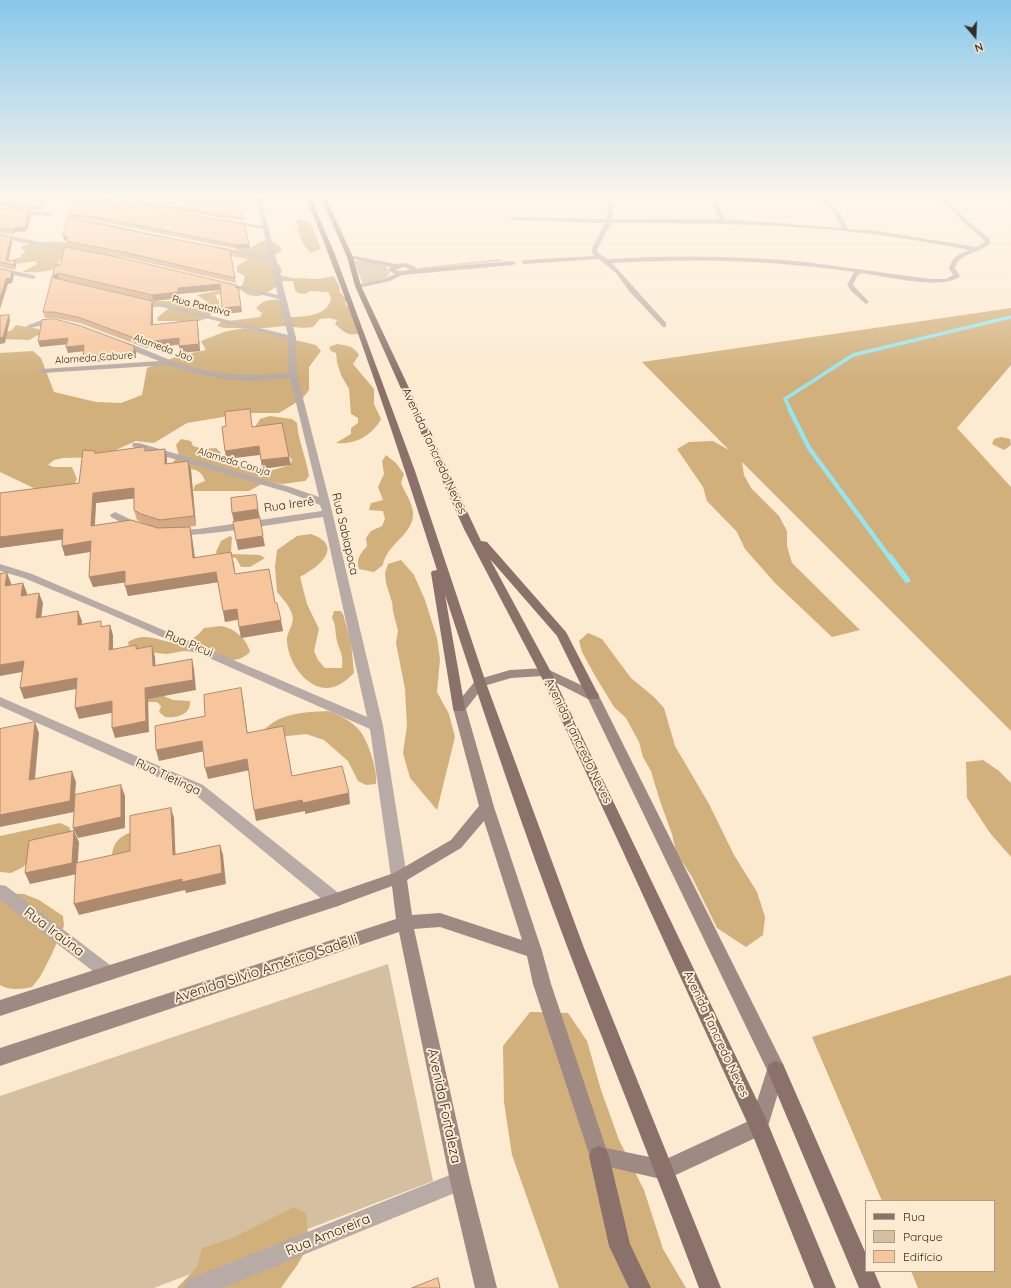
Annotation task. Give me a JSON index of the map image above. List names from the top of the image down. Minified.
{"streets":{"main road":["Avenida Tancredo Neves","Avenida Silvio Américo Sadelli","Avenida Fortaleza"],"street":["Rua Patativa","Alameda Jao","Alameda Cabure","Alameda Coruja","Rua Irerê","Rua Sabiapoca","Rua Picui","Rua Tietinga","Rua Iraúna","Rua Amoreira"]},"crossings":[["Rua Patativa","Rua Sabiapoca"],["Alameda Jao","Alameda Cabure"],["Alameda Jao","Rua Sabiapoca"],["Alameda Coruja","Rua Irerê"],["Alameda Coruja","Rua Sabiapoca"],["Rua Irerê","Rua Sabiapoca"],["Rua Sabiapoca","Rua Picui"],["Rua Sabiapoca","Avenida Fortaleza"],["Avenida Silvio Américo Sadelli","Avenida Fortaleza"],["Avenida Fortaleza","Rua Amoreira"]],"legend":["Rua","Parque","Edifício"],"north":"bottom"}
